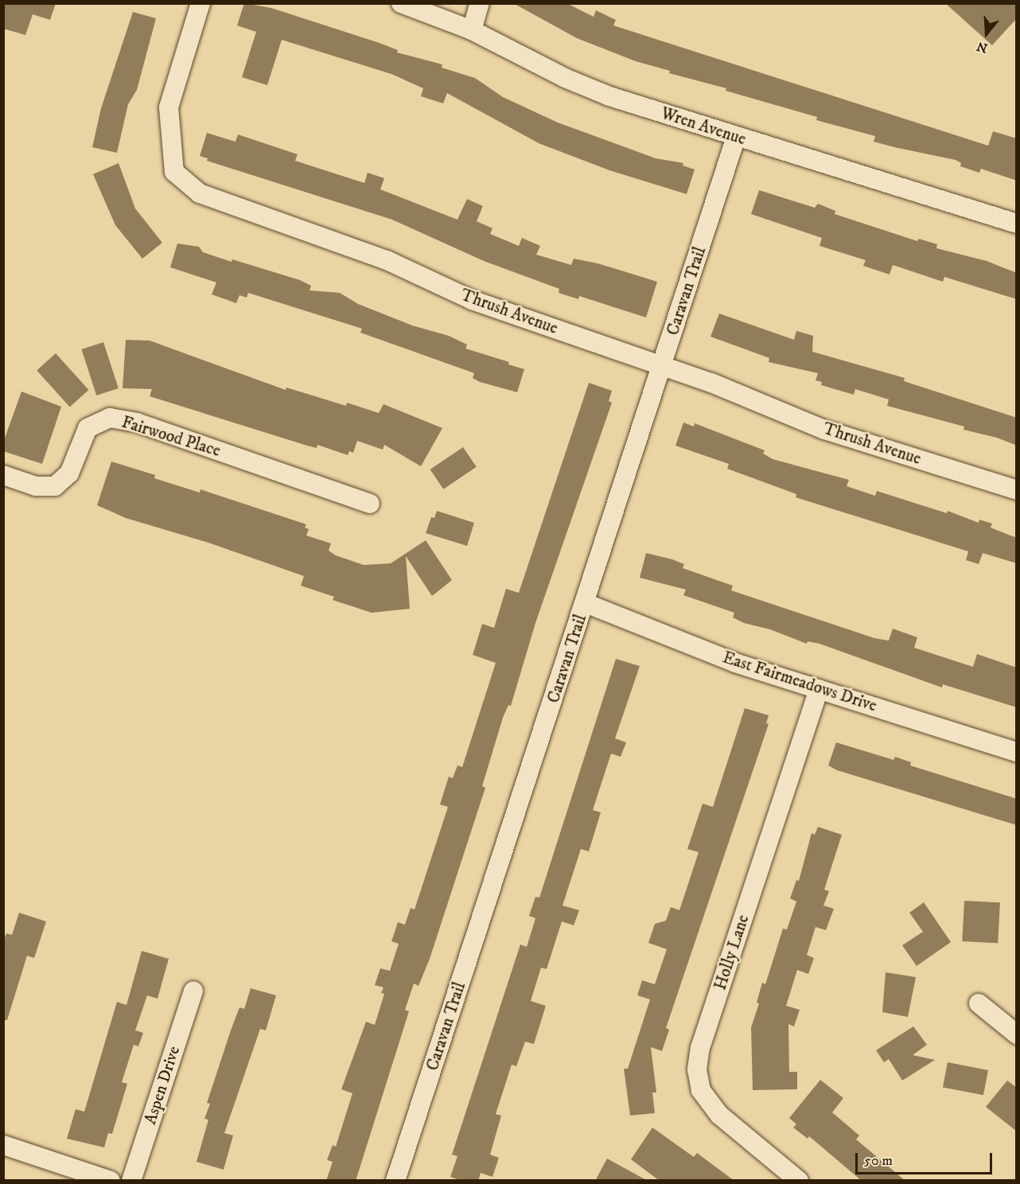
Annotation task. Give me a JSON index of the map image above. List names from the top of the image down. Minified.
{"streets":{"street":["Wren Avenue","Caravan Trail","Thrush Avenue","Fairwood Place","East Fairmeadows Drive","Holly Lane","Aspen Drive"]},"crossings":[["Wren Avenue","Caravan Trail"],["Caravan Trail","Thrush Avenue"],["Caravan Trail","East Fairmeadows Drive"],["East Fairmeadows Drive","Holly Lane"]],"scale_bar":"50 m","north":"bottom"}
